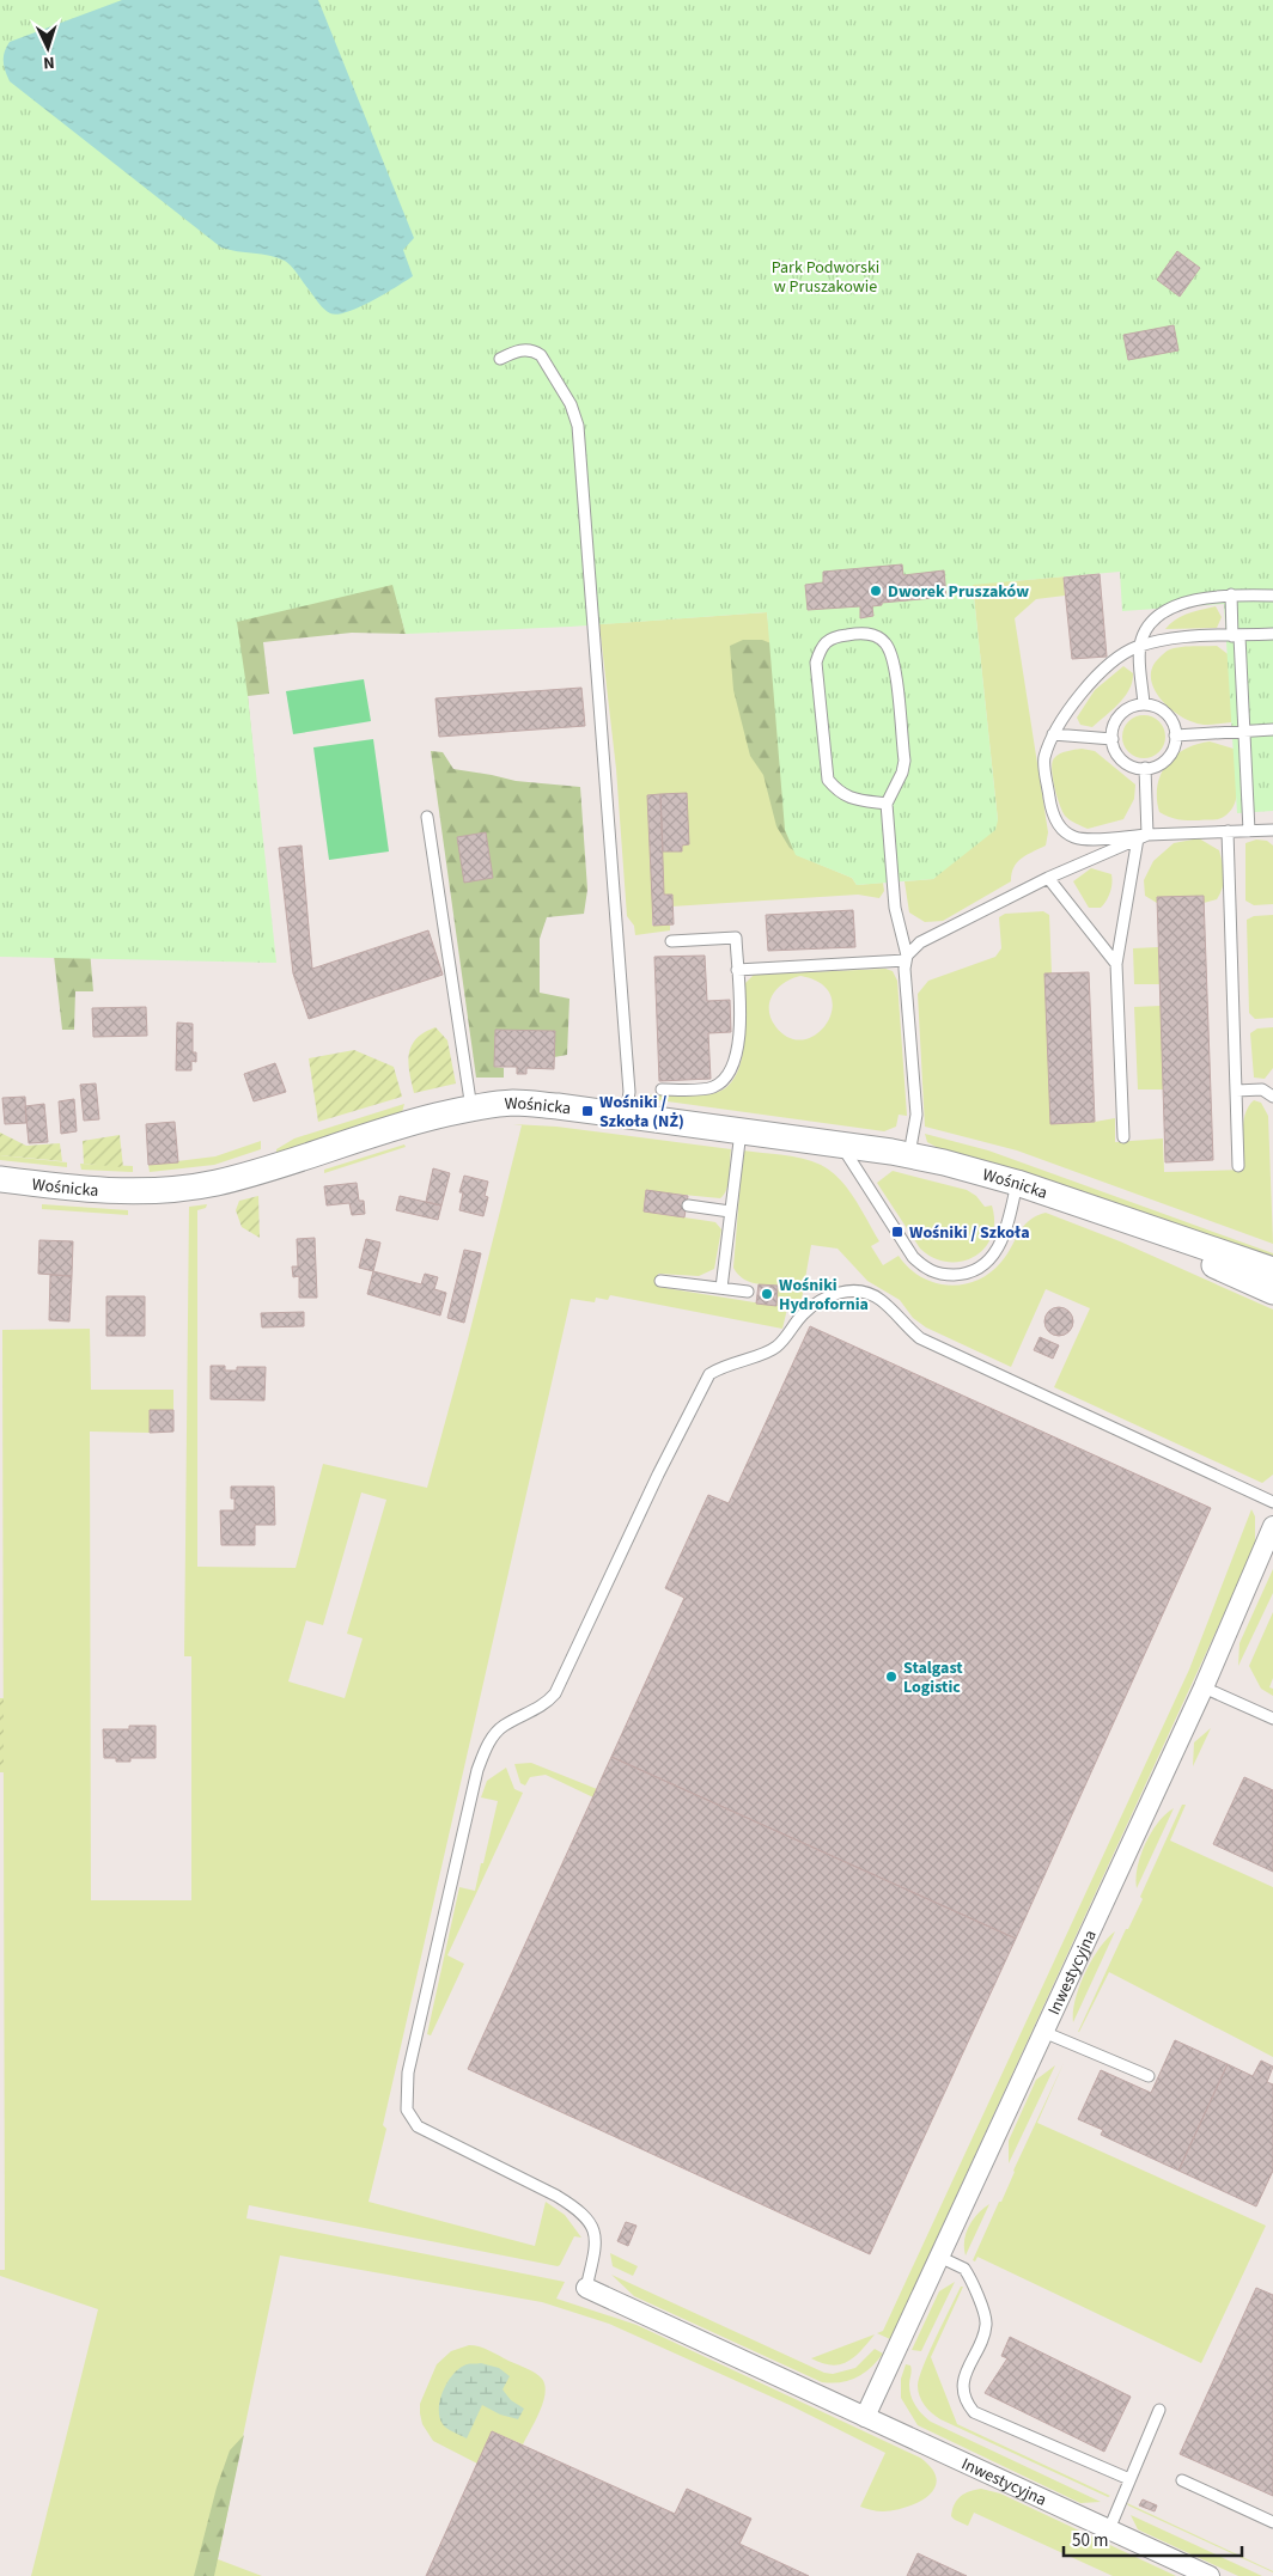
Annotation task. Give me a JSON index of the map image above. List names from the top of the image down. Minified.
{"streets":{"street":["Wośnicka","Inwestycyjna"]},"parks":["Park Podworski w Pruszakowie"],"places":{"other":["Dworek Pruszaków","Wośniki Hydrofornia","Stalgast Logistic"],"transit":["Wośniki / Szkoła (NŻ)","Wośniki / Szkoła"]},"scale_bar":"50 m","north":"bottom"}
